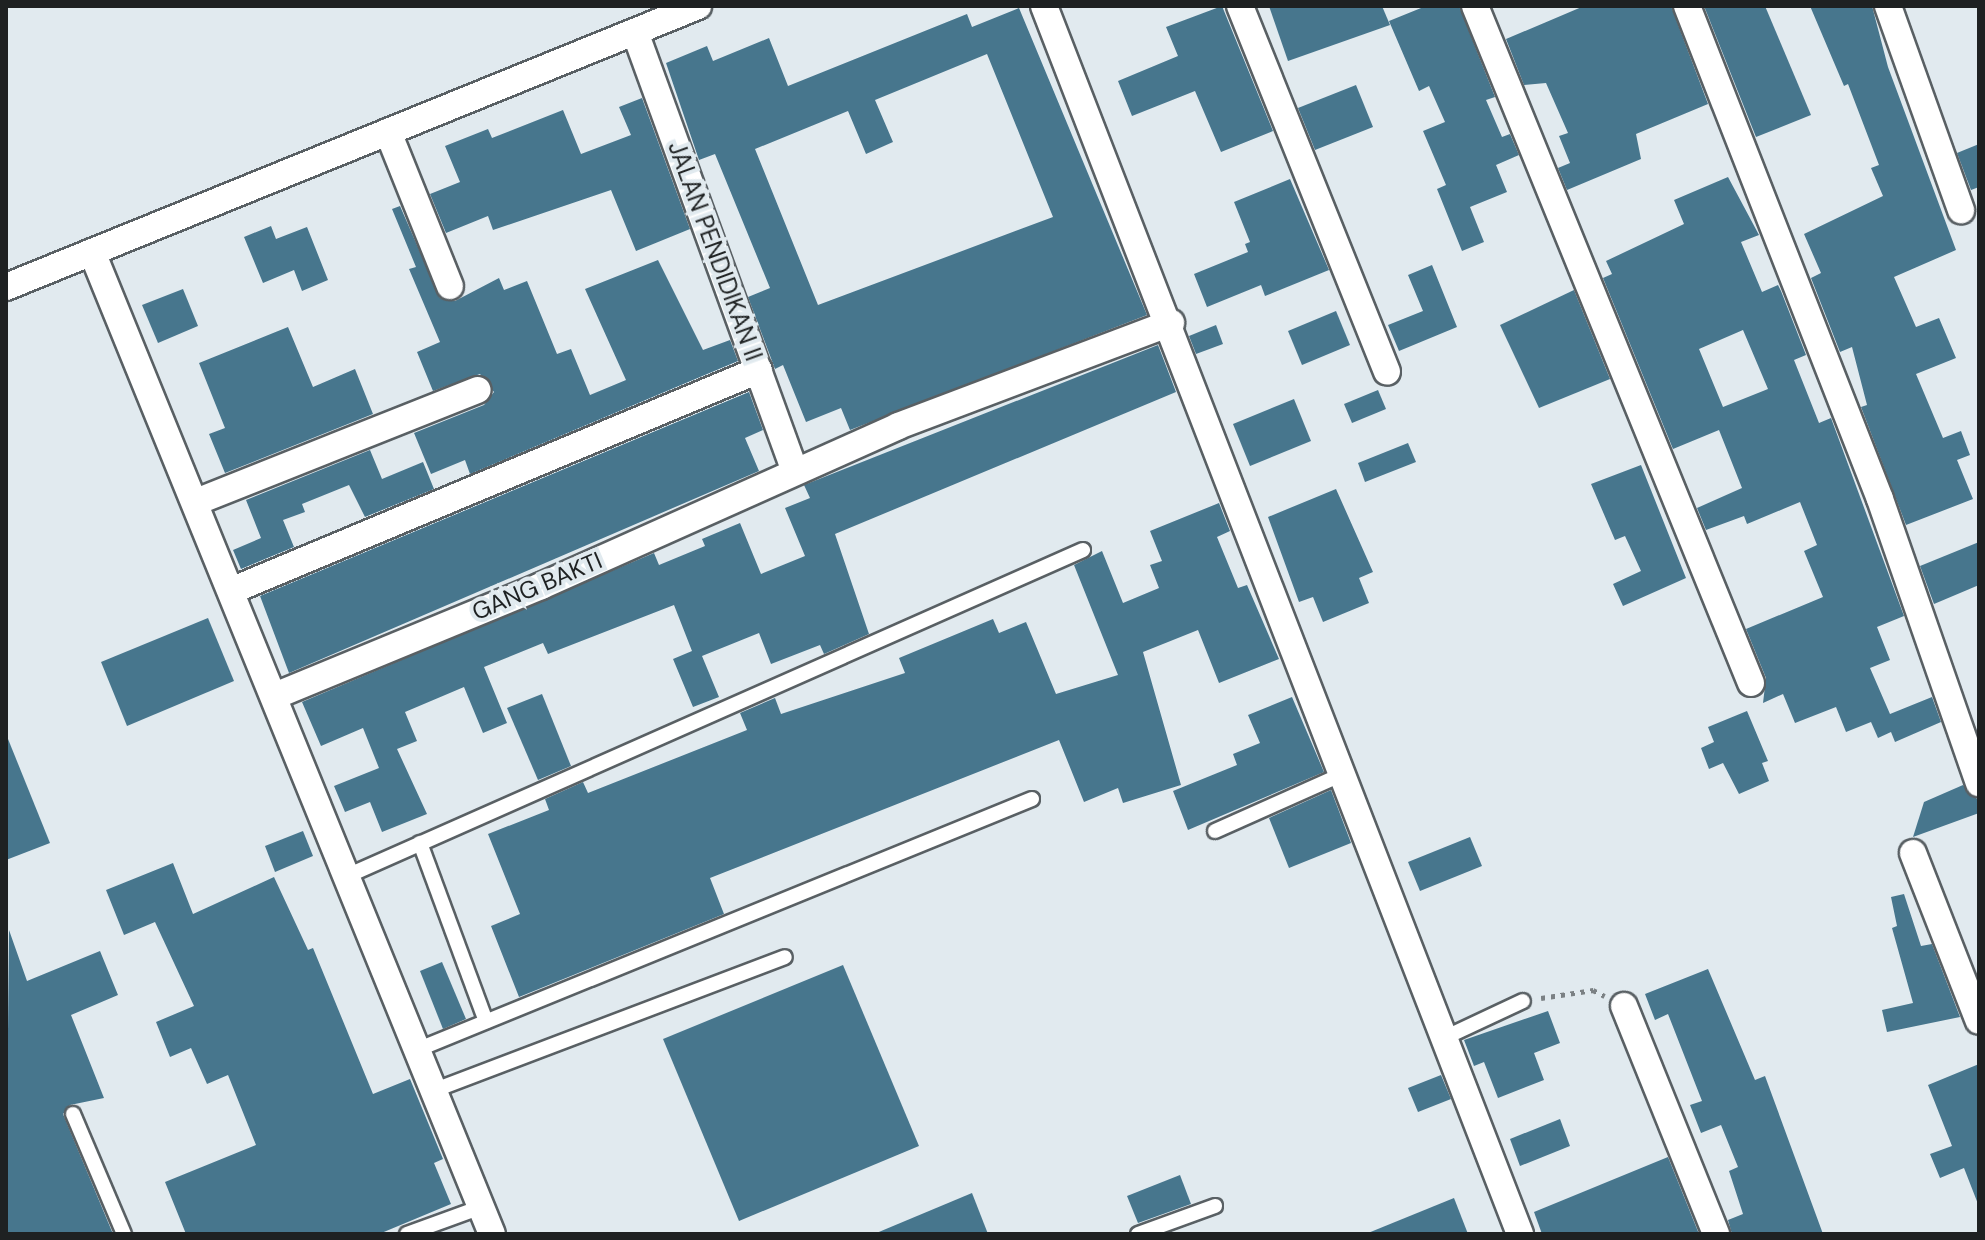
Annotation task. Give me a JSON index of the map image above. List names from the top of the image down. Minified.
{"streets":{"street":["JALAN PENDIDIKAN II","GANG BAKTI"]},"crossings":[["JALAN PENDIDIKAN II","GANG BAKTI"]]}
